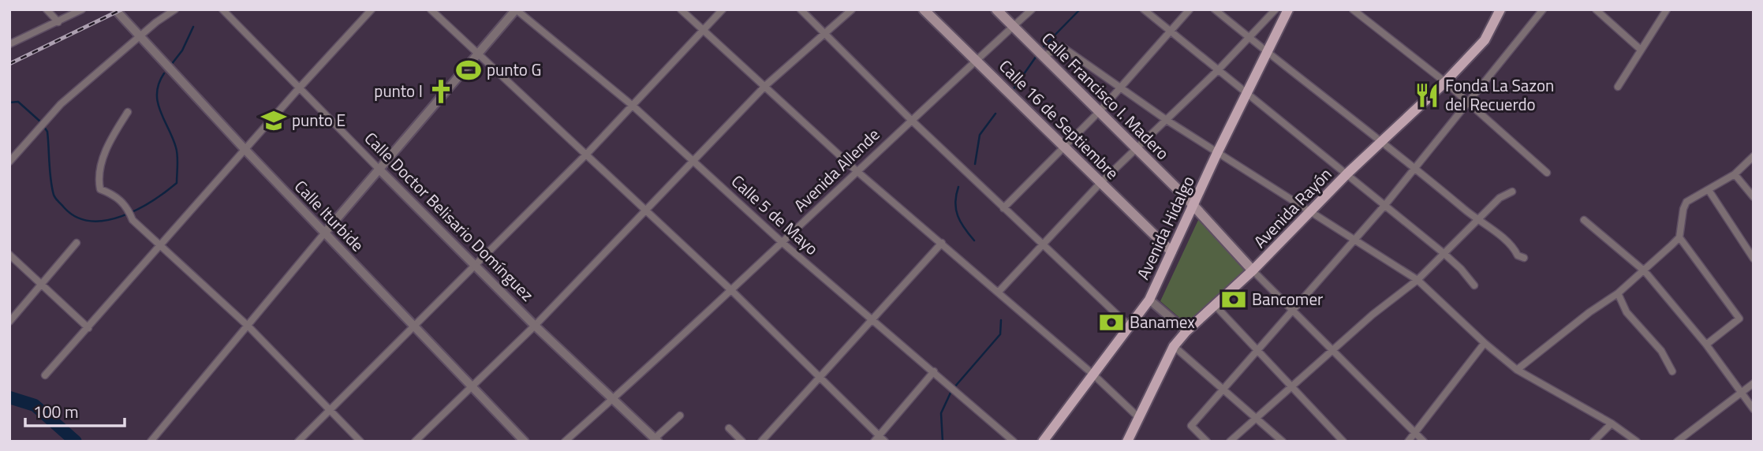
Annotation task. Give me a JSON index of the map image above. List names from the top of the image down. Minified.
{"streets":{"main road":["Calle Francisco I. Madero","Calle 16 de Septiembre","Avenida Rayón","Avenida Hidalgo"],"street":["Avenida Allende","Calle 5 de Mayo","Calle Iturbide","Calle Doctor Belisario Domínguez"]},"crossings":[["Calle Francisco I. Madero","Avenida Allende"],["Calle Francisco I. Madero","Avenida Rayón"],["Calle Francisco I. Madero","Avenida Hidalgo"],["Calle 16 de Septiembre","Avenida Allende"],["Calle 16 de Septiembre","Avenida Hidalgo"],["Avenida Allende","Calle 5 de Mayo"],["Avenida Allende","Calle Doctor Belisario Domínguez"]],"places":{"sports":["punto G"],"church":["punto I"],"restaurant":["Fonda La Sazon del Recuerdo"],"school or university":["punto E"],"bank":["Bancomer","Banamex"]},"scale_bar":"100 m"}
